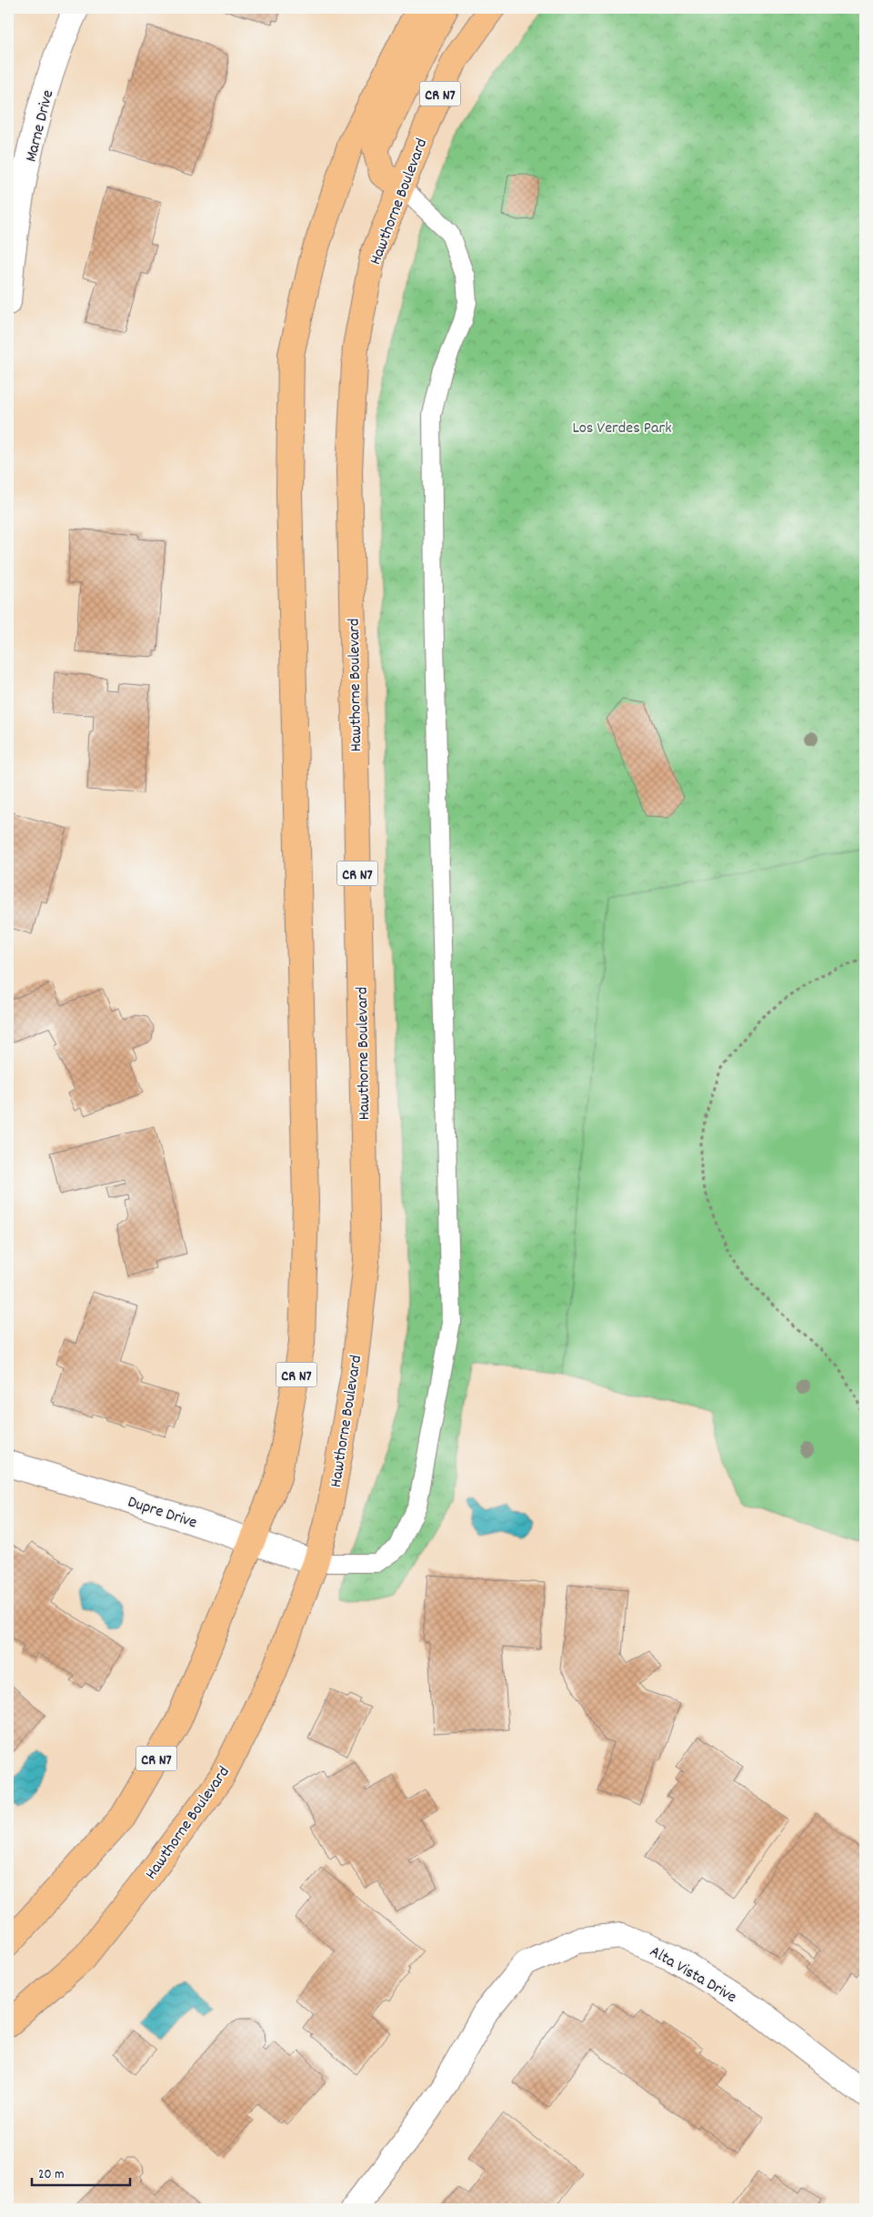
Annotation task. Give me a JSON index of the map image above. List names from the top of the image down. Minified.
{"streets":{"main road":["CR N7","Hawthorne Boulevard"],"street":["Marne Drive","Dupre Drive","Alta Vista Drive"]},"crossings":[["CR N7","Dupre Drive"],["Hawthorne Boulevard","Dupre Drive"]],"parks":["Los Verdes Park"],"scale_bar":"20 m"}
